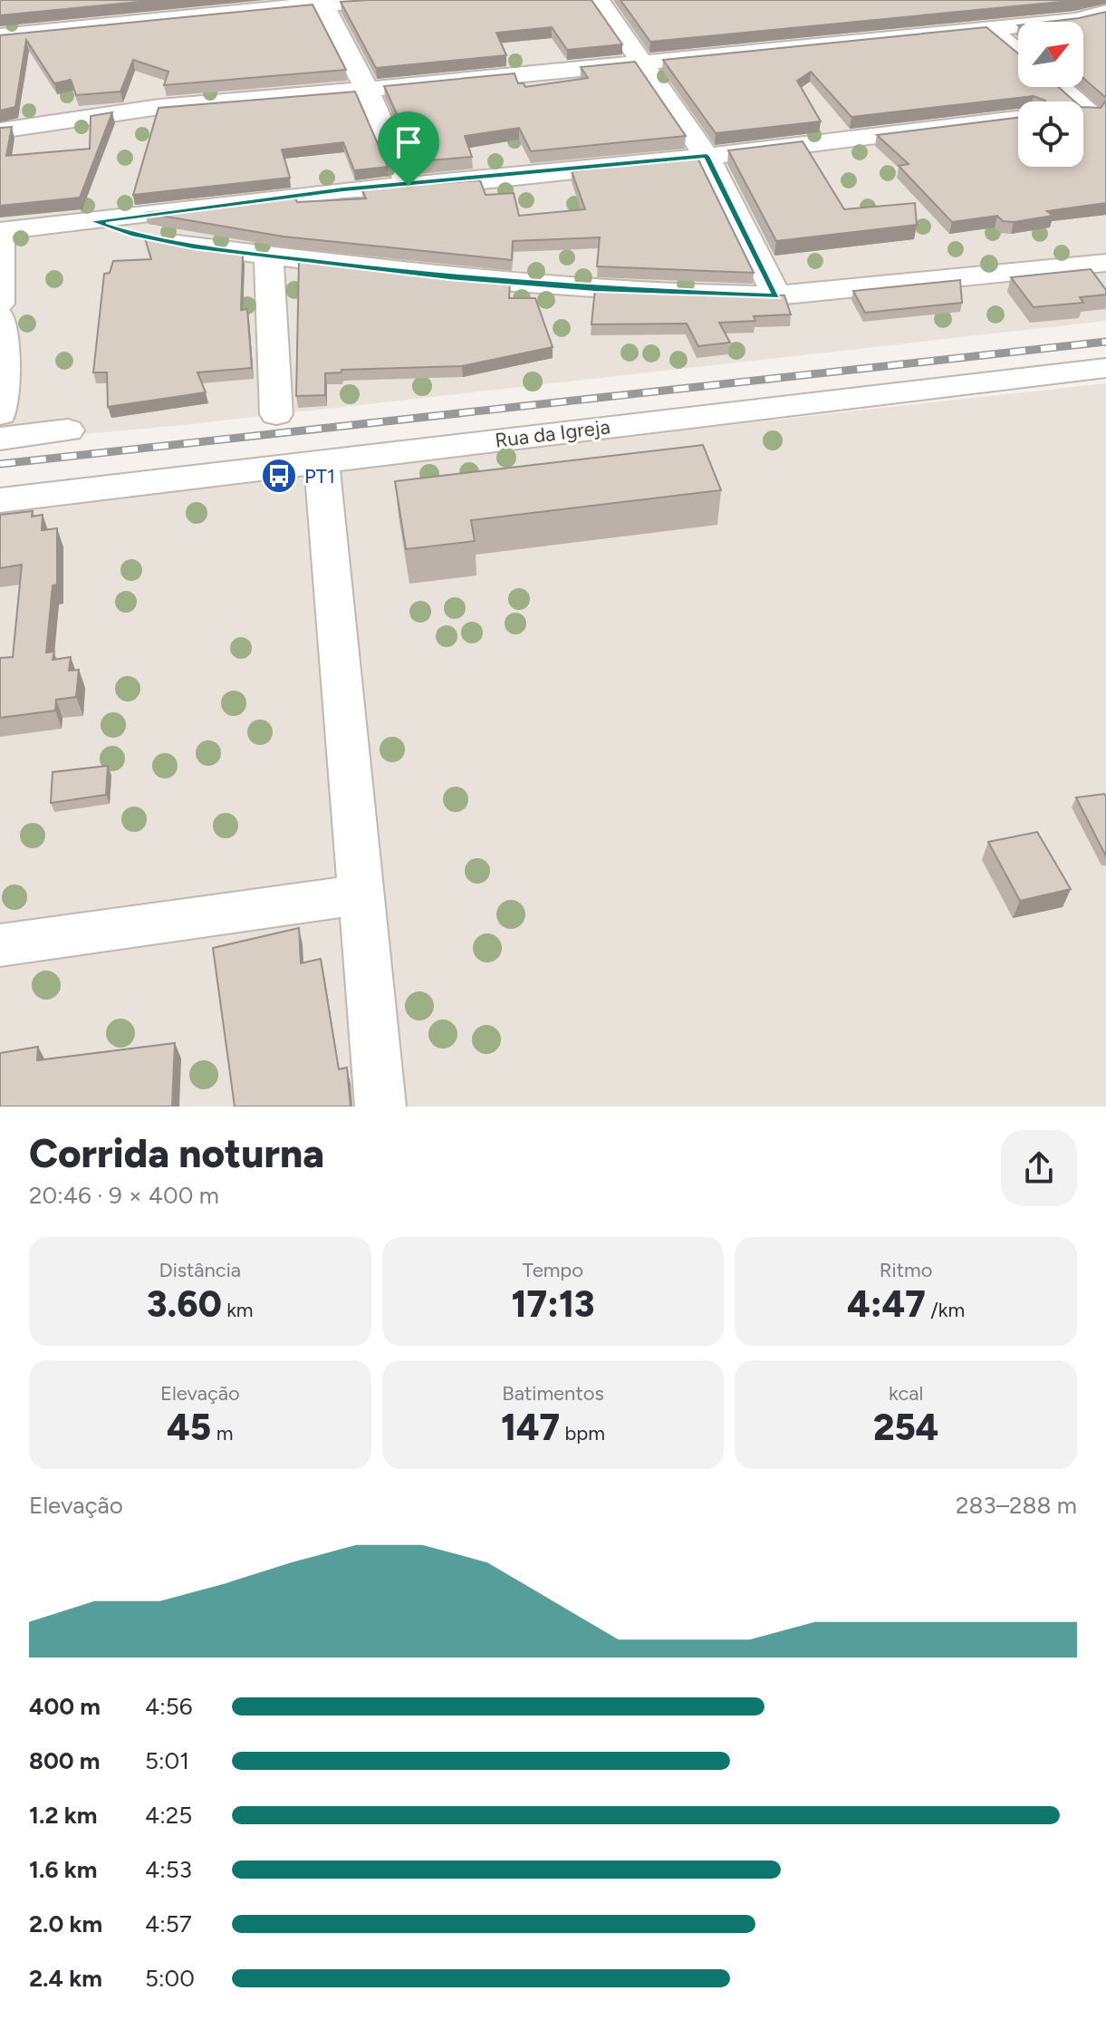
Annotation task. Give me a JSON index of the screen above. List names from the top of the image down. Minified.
{"streets":{"street":["Rua da Igreja"]},"places":{"bus stop":["PT1"]},"north":"top right","page":{"heading":["Corrida noturna","20:46 · 9 × 400 m"],"stats":[["Distância","3.60 km"],["Tempo","17:13"],["Ritmo","4:47 /km"],["Elevação","45 m"],["Batimentos","147 bpm"],["kcal","254"]],"chart":["Elevação","283–288 m"],"list":[{"name":"400 m","note":"4:56"},{"name":"800 m","note":"5:01"},{"name":"1.2 km","note":"4:25"},{"name":"1.6 km","note":"4:53"},{"name":"2.0 km","note":"4:57"},{"name":"2.4 km","note":"5:00"}]}}
